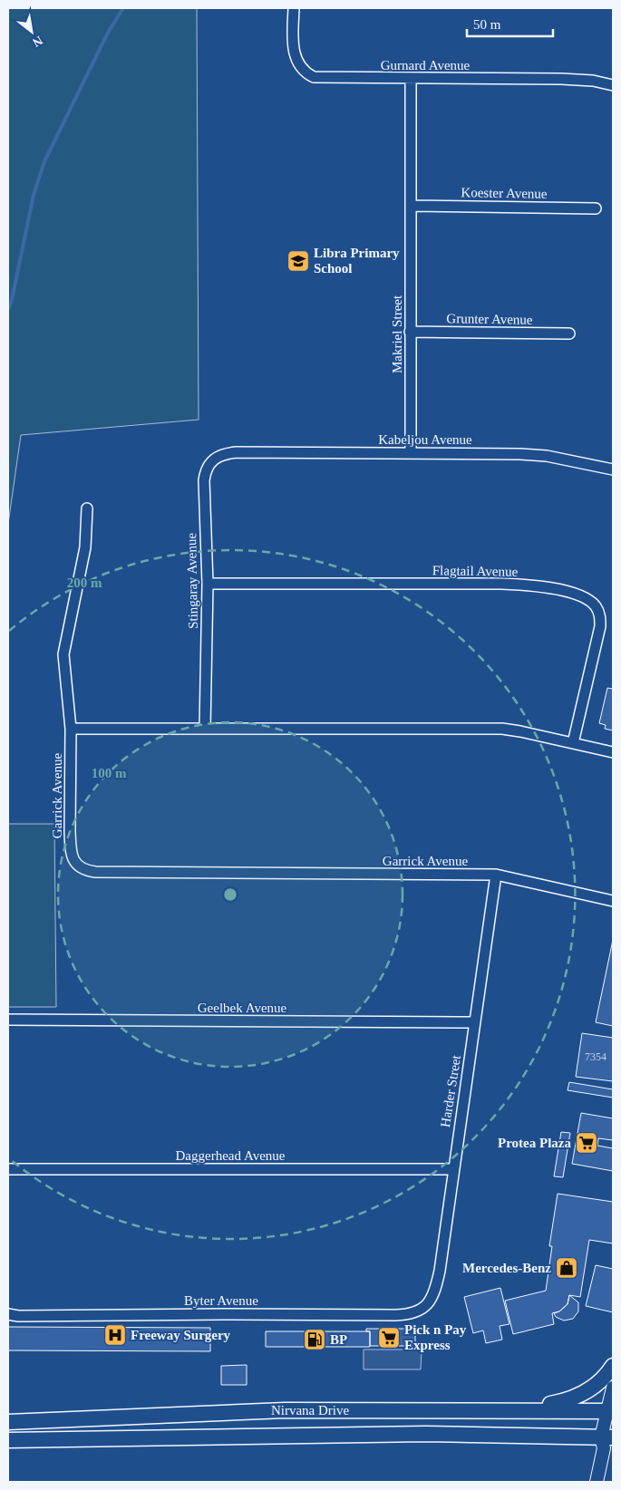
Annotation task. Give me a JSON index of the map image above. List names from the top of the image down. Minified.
{"streets":{"main road":["Nirvana Drive"],"street":["Gurnard Avenue","Koester Avenue","Grunter Avenue","Makriel Street","Kabeljou Avenue","Flagtail Avenue","Stingaray Avenue","Garrick Avenue","Geelbek Avenue","Harder Street","Daggerhead Avenue","Byter Avenue"]},"crossings":[["Gurnard Avenue","Makriel Street"],["Koester Avenue","Makriel Street"],["Grunter Avenue","Makriel Street"],["Makriel Street","Kabeljou Avenue"],["Kabeljou Avenue","Stingaray Avenue"],["Flagtail Avenue","Stingaray Avenue"],["Garrick Avenue","Harder Street"],["Geelbek Avenue","Harder Street"],["Harder Street","Daggerhead Avenue"],["Harder Street","Byter Avenue"]],"places":{"school or university":["Libra Primary School"],"supermarket":["Protea Plaza","Pick n Pay Express"],"shop":["Mercedes-Benz"],"hospital":["Freeway Surgery"],"fuel station":["BP"]},"house_numbers":["7354"],"scale_bar":"50 m","north":"bottom right","rings":["200 m","100 m"]}
